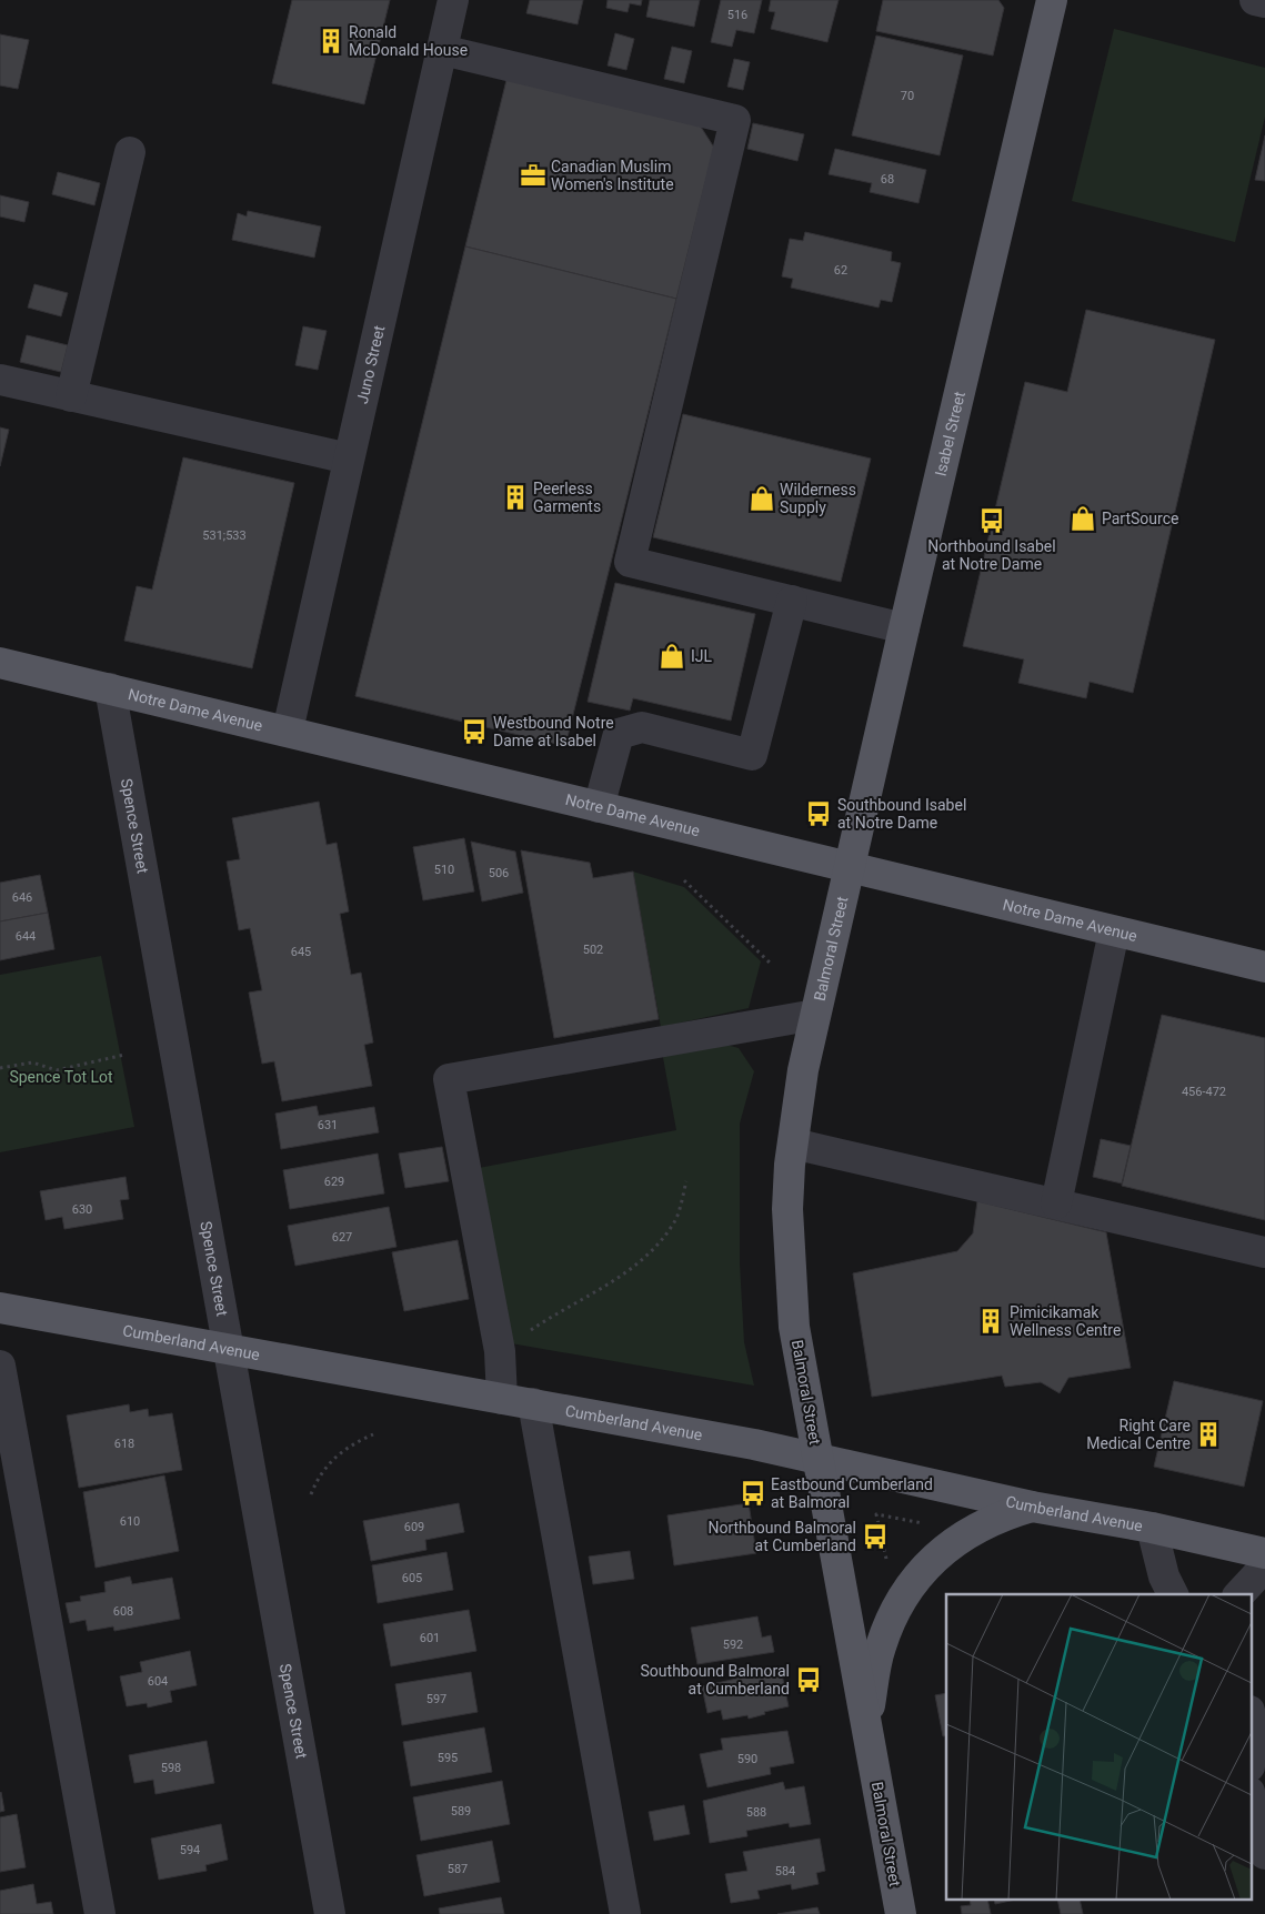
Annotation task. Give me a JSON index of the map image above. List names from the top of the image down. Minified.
{"streets":{"main road":["Isabel Street","Notre Dame Avenue","Balmoral Street","Cumberland Avenue"],"street":["Juno Street","Spence Street"]},"crossings":[["Juno Street","Notre Dame Avenue"],["Isabel Street","Notre Dame Avenue"],["Isabel Street","Balmoral Street"],["Notre Dame Avenue","Spence Street"],["Notre Dame Avenue","Balmoral Street"],["Spence Street","Cumberland Avenue"],["Balmoral Street","Cumberland Avenue"]],"parks":["Spence Tot Lot"],"places":{"building":["Ronald McDonald House","Peerless Garments","Pimicikamak Wellness Centre","Right Care Medical Centre"],"office":["Canadian Muslim Women's Institute"],"shop":["Wilderness Supply","PartSource","IJL"],"bus stop":["Northbound Isabel at Notre Dame","Westbound Notre Dame at Isabel","Southbound Isabel at Notre Dame","Eastbound Cumberland at Balmoral","Northbound Balmoral at Cumberland","Southbound Balmoral at Cumberland"]},"house_numbers":["516","70","68","62","531;533","510","506","646","644","502","645","456-472","631","629","630","627","618","610","609","605","608","601","592","604","597","595","590","598","589","588","594","587","584"]}
